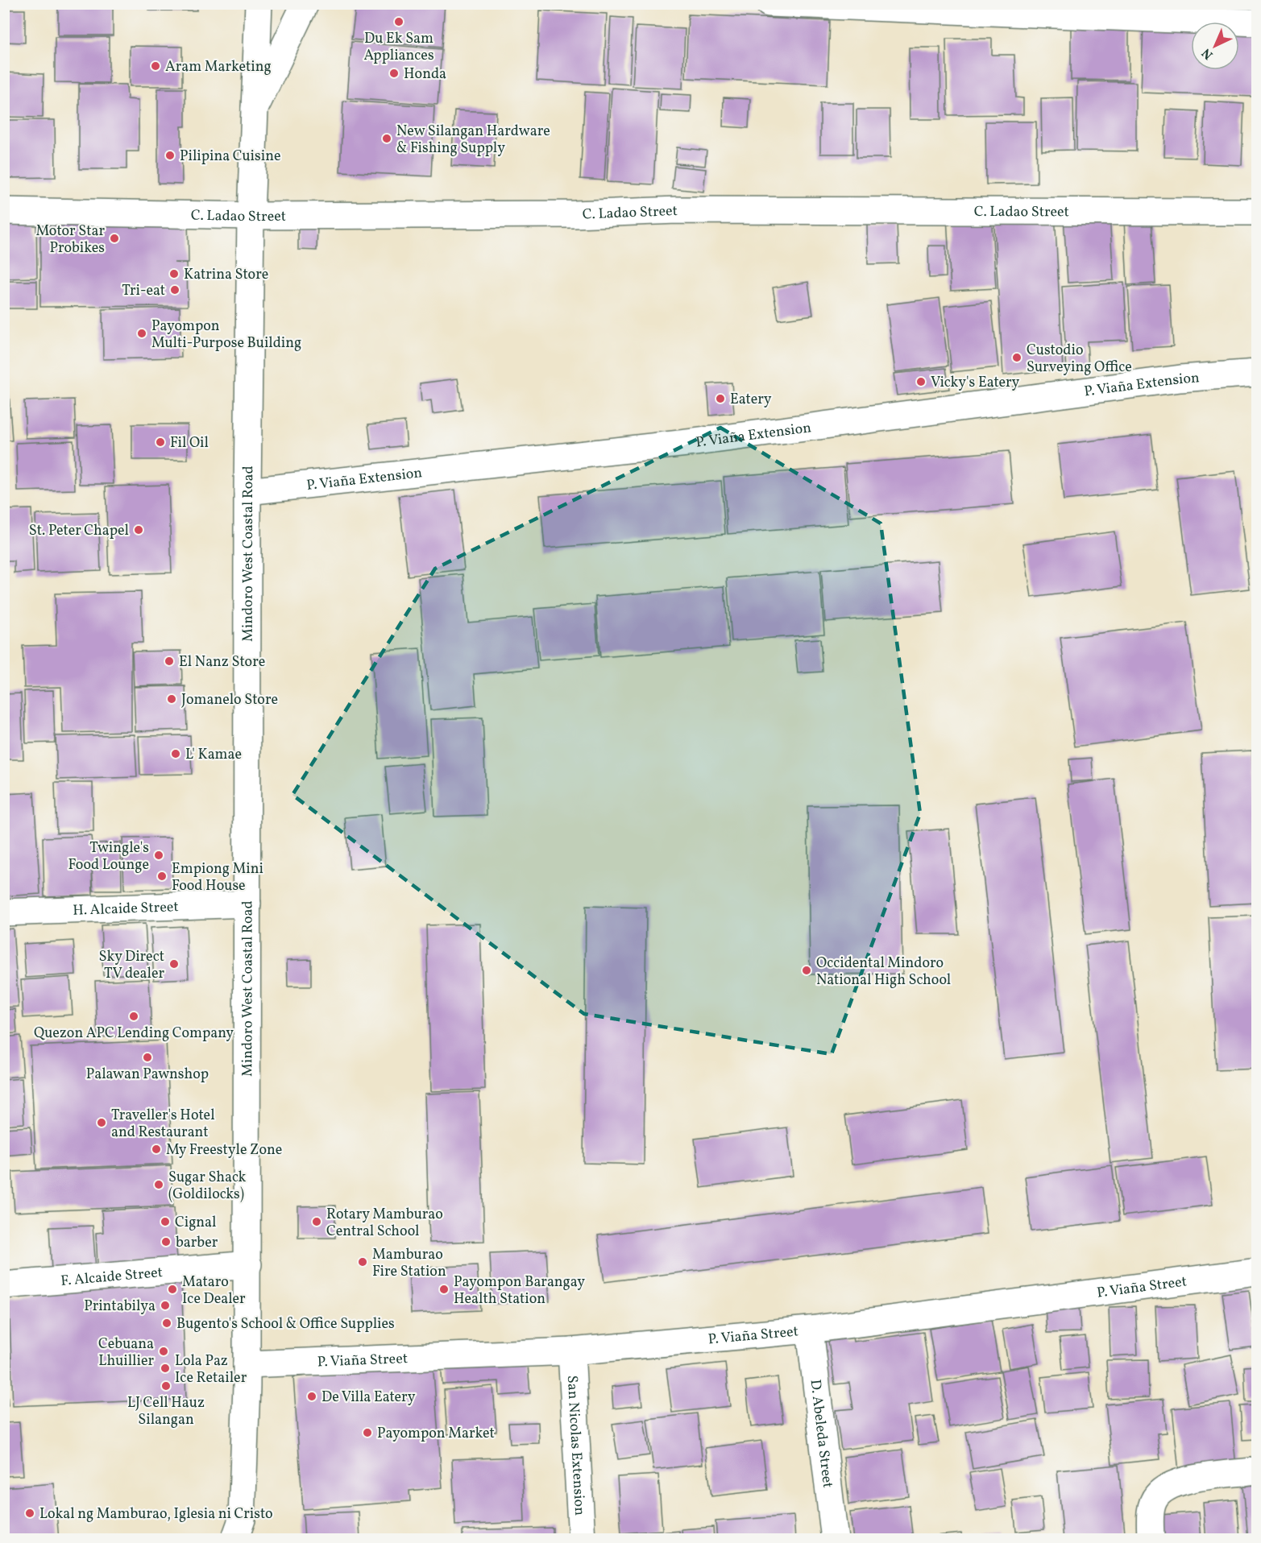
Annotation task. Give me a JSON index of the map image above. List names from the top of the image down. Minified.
{"streets":{"street":["C. Ladao Street","P. Viaña Extension","Mindoro West Coastal Road","H. Alcaide Street","F. Alcaide Street","P. Viaña Street","D. Abeleda Street","San Nicolas Extension"]},"crossings":[["C. Ladao Street","Mindoro West Coastal Road"],["P. Viaña Extension","Mindoro West Coastal Road"],["Mindoro West Coastal Road","H. Alcaide Street"],["Mindoro West Coastal Road","F. Alcaide Street"],["Mindoro West Coastal Road","P. Viaña Street"],["P. Viaña Street","D. Abeleda Street"],["P. Viaña Street","San Nicolas Extension"]],"places":["Du Ek Sam Appliances","Aram Marketing","Honda","New Silangan Hardware & Fishing Supply","Pilipina Cuisine","Motor Star Probikes","Katrina Store","Tri-eat","Payompon Multi-Purpose Building","Custodio Surveying Office","Vicky's Eatery","Eatery","Fil Oil","St. Peter Chapel","El Nanz Store","Jomanelo Store","L' Kamae","Twingle's Food Lounge","Empiong Mini Food House","Sky Direct TV dealer","Occidental Mindoro National High School","Quezon APC Lending Company","Palawan Pawnshop","Traveller's Hotel and Restaurant","My Freestyle Zone","Sugar Shack (Goldilocks)","Cignal","Rotary Mamburao Central School","barber","Mamburao Fire Station","Mataro Ice Dealer","Payompon Barangay Health Station","Printabilya","Bugento's School & Office Supplies","Cebuana Lhuillier","Lola Paz Ice Retailer","LJ Cell Hauz Silangan","De Villa Eatery","Payompon Market","Lokal ng Mamburao, Iglesia ni Cristo"],"north":"bottom left"}
